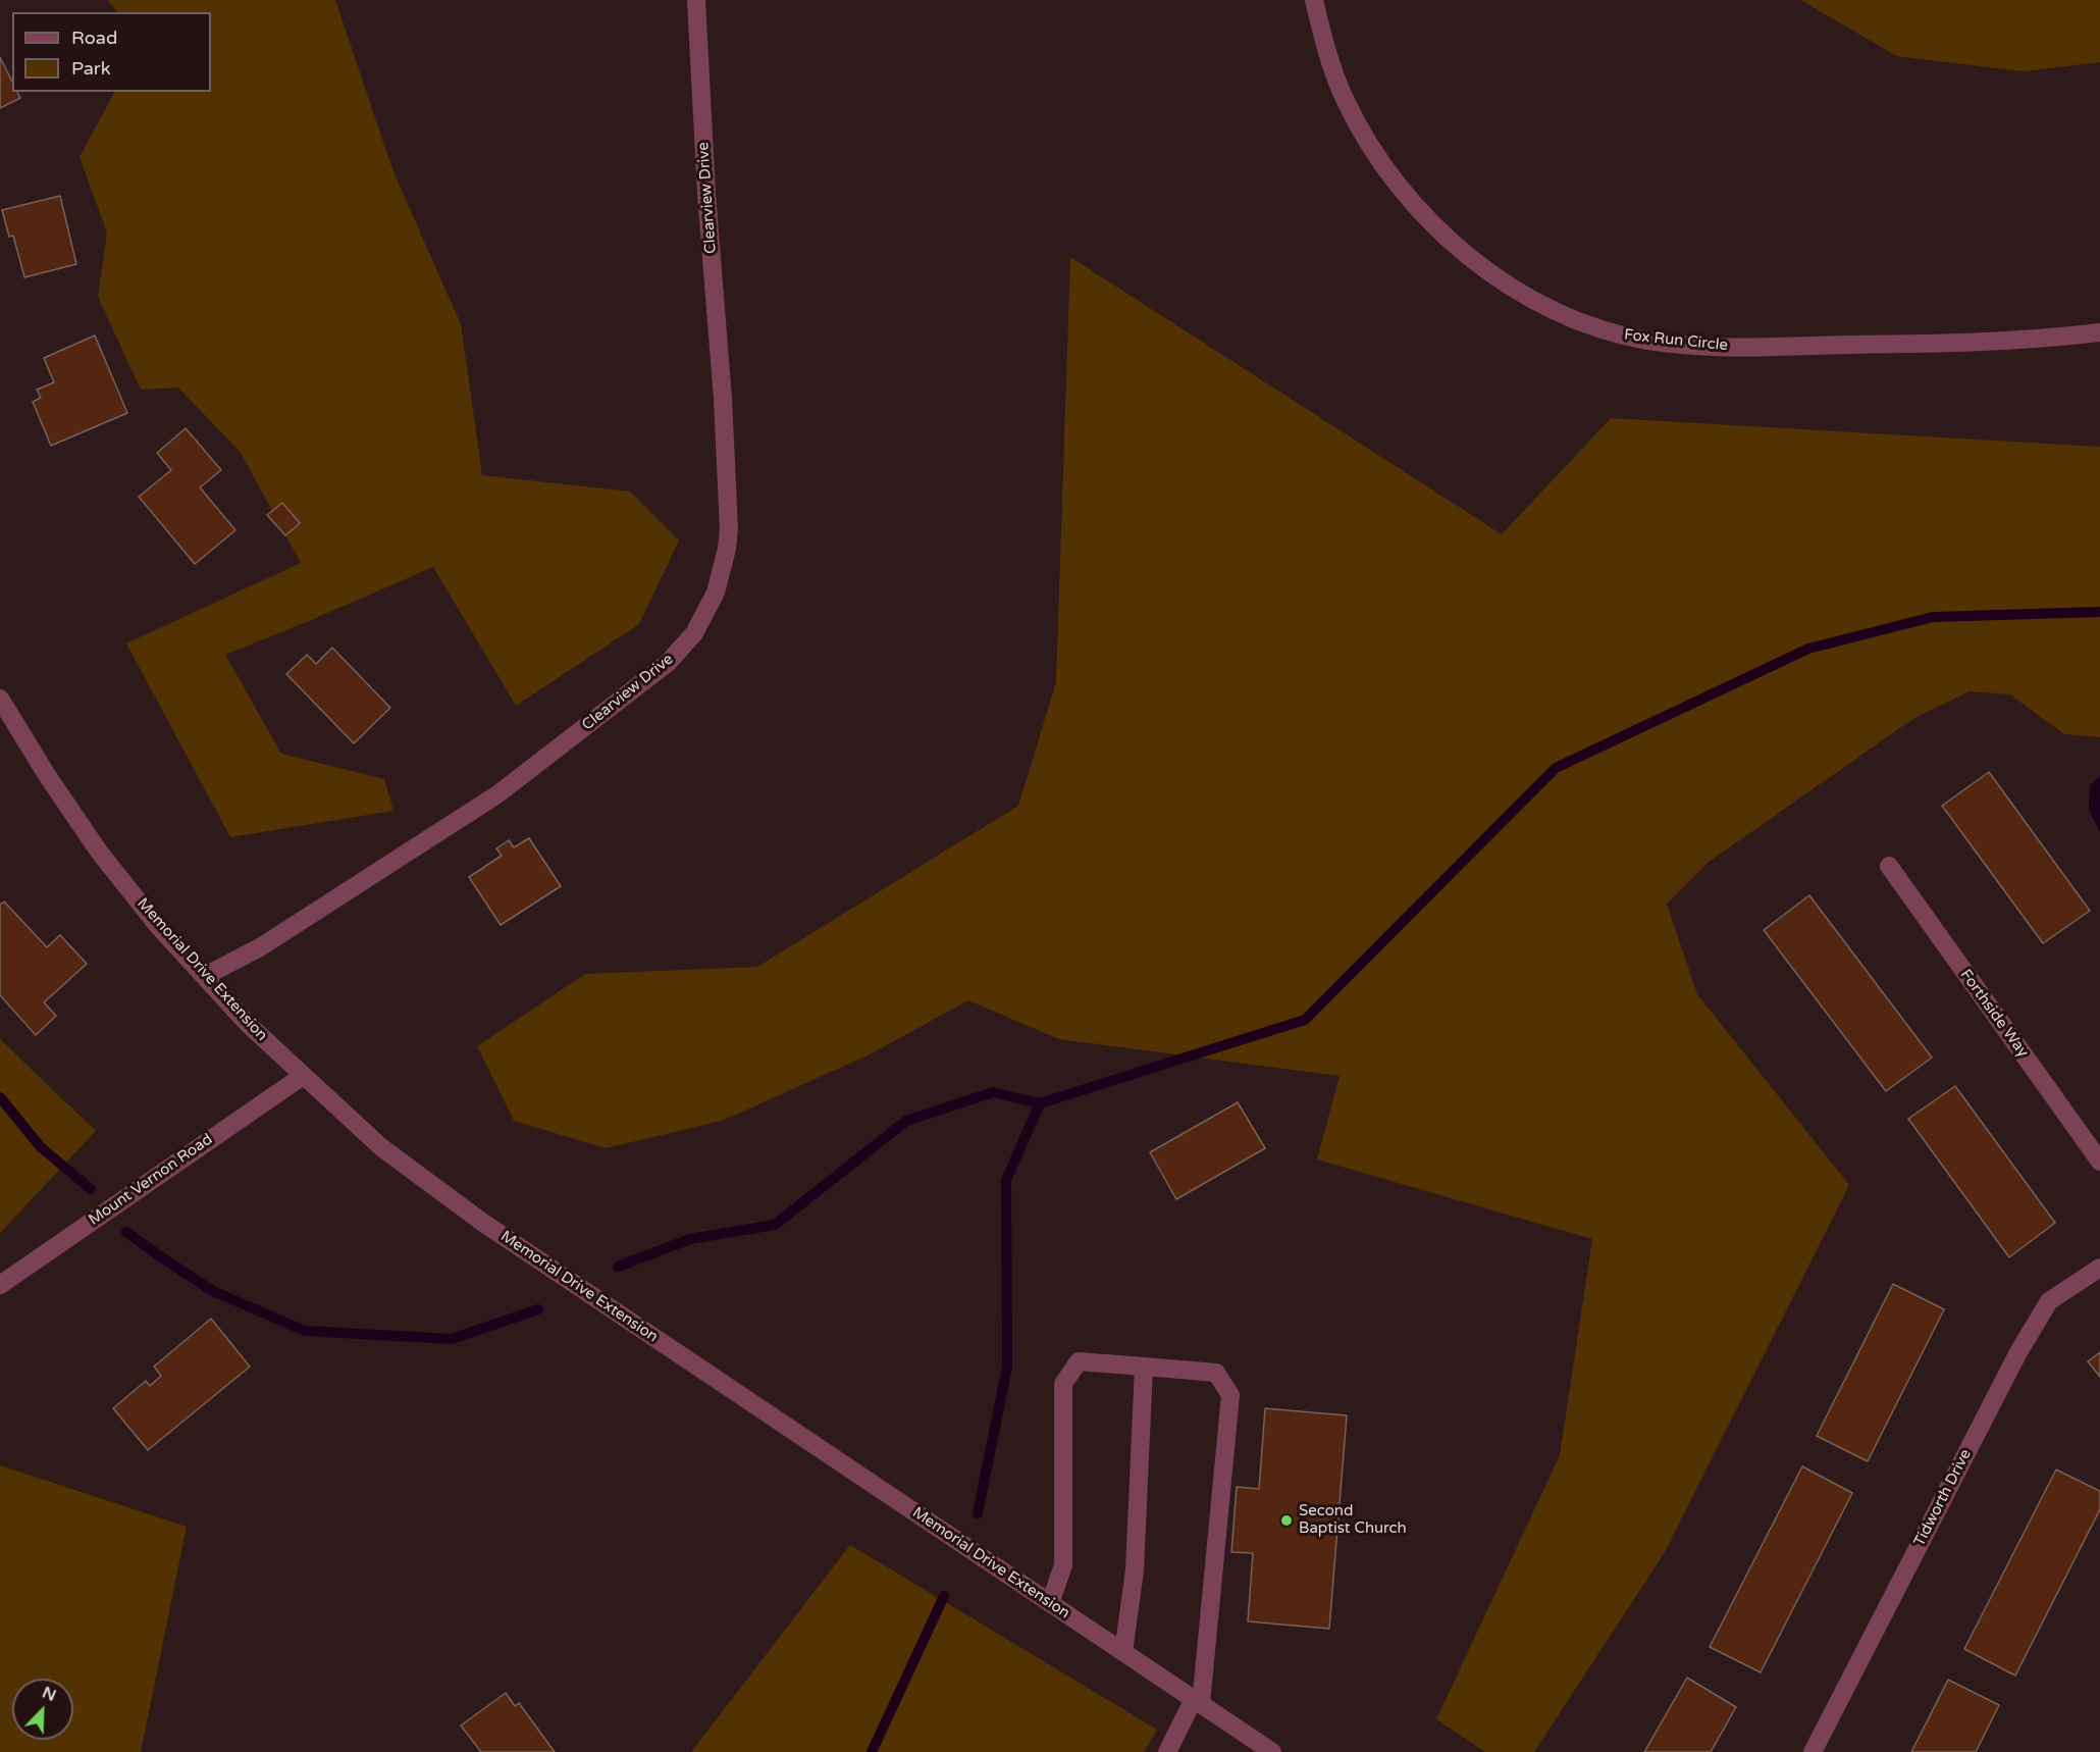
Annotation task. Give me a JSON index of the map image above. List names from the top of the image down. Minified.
{"streets":{"street":["Clearview Drive","Fox Run Circle","Memorial Drive Extension","Forthside Way","Mount Vernon Road","Tidworth Drive"]},"crossings":[["Clearview Drive","Memorial Drive Extension"],["Memorial Drive Extension","Mount Vernon Road"]],"places":["Second Baptist Church"],"legend":["Road","Park"],"north":"top right"}
